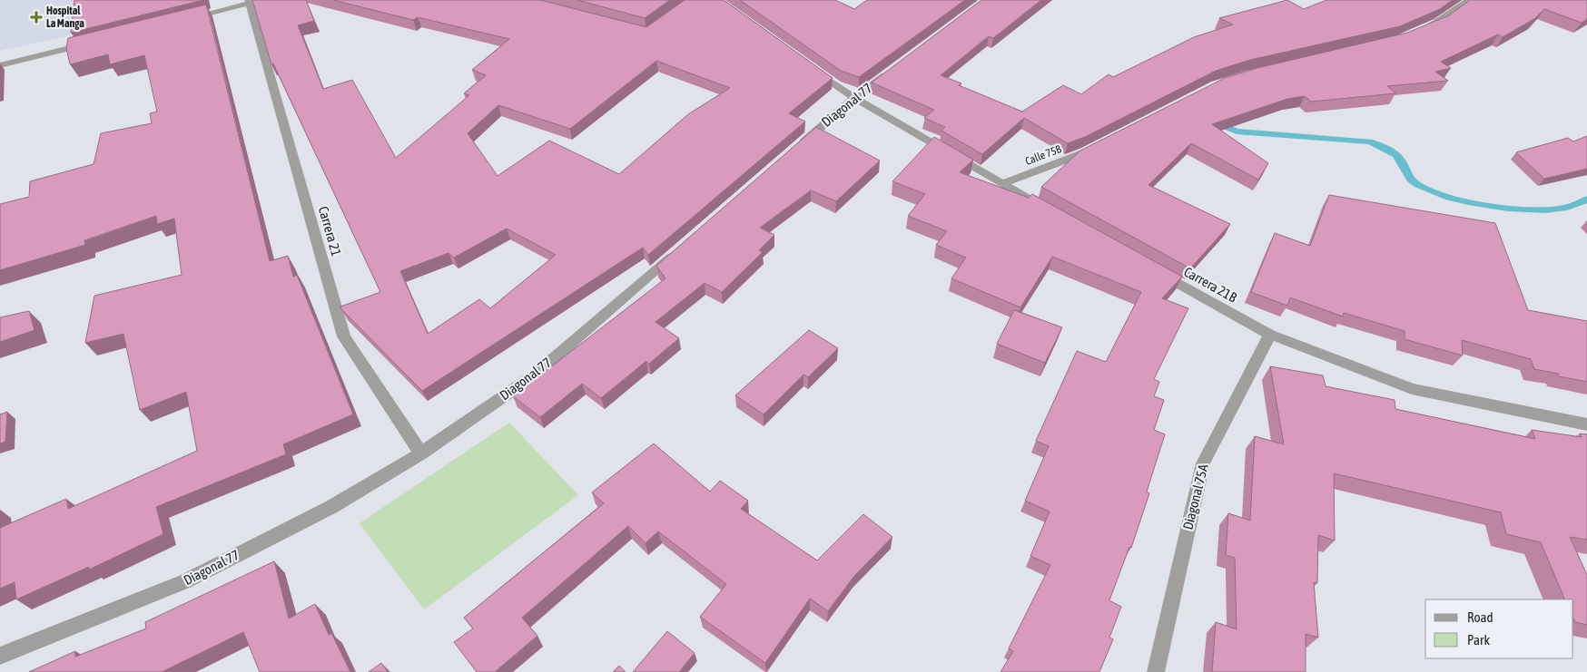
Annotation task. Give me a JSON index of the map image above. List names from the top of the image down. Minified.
{"streets":{"street":["Diagonal 77","Calle 75B","Carrera 21","Carrera 21B","Diagonal 75A"]},"crossings":[["Diagonal 77","Carrera 21"],["Carrera 21B","Diagonal 75A"]],"places":{"health":["Hospital La Manga"]},"legend":["Road","Park"]}
